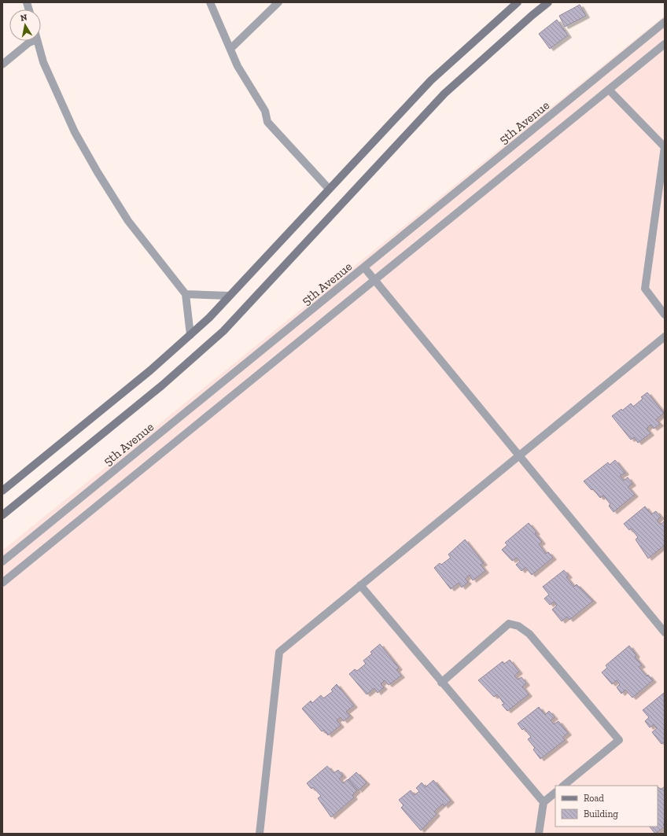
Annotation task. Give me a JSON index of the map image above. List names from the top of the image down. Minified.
{"streets":{"street":["5th Avenue"]},"legend":["Road","Building"],"north":"top"}
